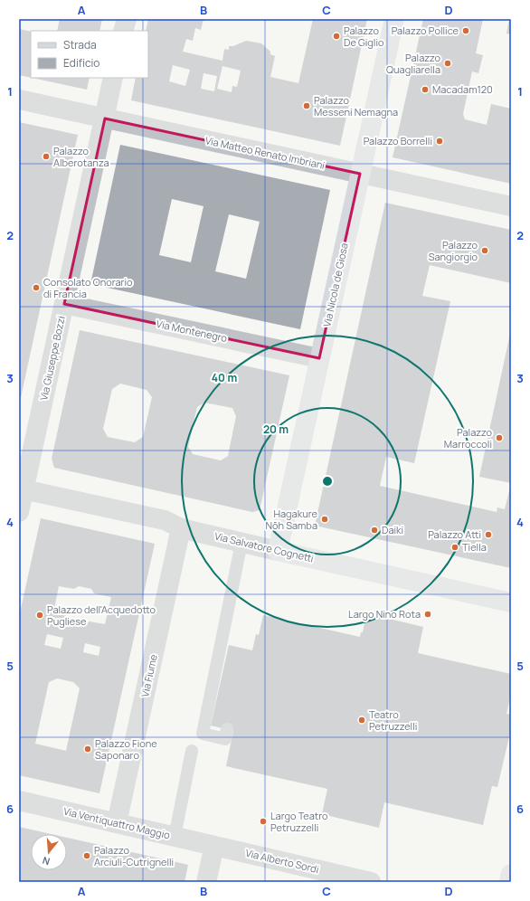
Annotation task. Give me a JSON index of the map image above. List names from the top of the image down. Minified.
{"streets":{"main road":["Via Nicola de Giosa","Via Salvatore Cognetti"],"street":["Via Matteo Renato Imbriani","Via Montenegro","Via Giuseppe Bozzi","Via Fiume","Via Ventiquattro Maggio","Via Alberto Sordi"]},"crossings":[["Via Matteo Renato Imbriani","Via Nicola de Giosa"],["Via Matteo Renato Imbriani","Via Giuseppe Bozzi"],["Via Nicola de Giosa","Via Montenegro"],["Via Nicola de Giosa","Via Salvatore Cognetti"],["Via Montenegro","Via Giuseppe Bozzi"],["Via Giuseppe Bozzi","Via Salvatore Cognetti"],["Via Salvatore Cognetti","Via Fiume"],["Via Fiume","Via Ventiquattro Maggio"],["Via Ventiquattro Maggio","Via Alberto Sordi"]],"places":["Palazzo Pollice","Palazzo De Giglio","Palazzo Quagliarella","Macadam120","Palazzo Messeni Nemagna","Palazzo Borrelli","Palazzo Alberotanza","Palazzo Sangiorgio","Consolato Onorario di Francia","Palazzo Marroccoli","Hagakure Nōh Samba","Daiki","Palazzo Atti","Tiella","Largo Nino Rota","Palazzo dell'Acquedotto Pugliese","Teatro Petruzzelli","Palazzo Fione Saponaro","Largo Teatro Petruzzelli","Palazzo Arciuli-Cutrignelli"],"legend":["Strada","Edificio"],"north":"bottom","grid":{"columns":["A","B","C","D"],"rows":["1","2","3","4","5","6"]},"rings":["40 m","20 m"]}
